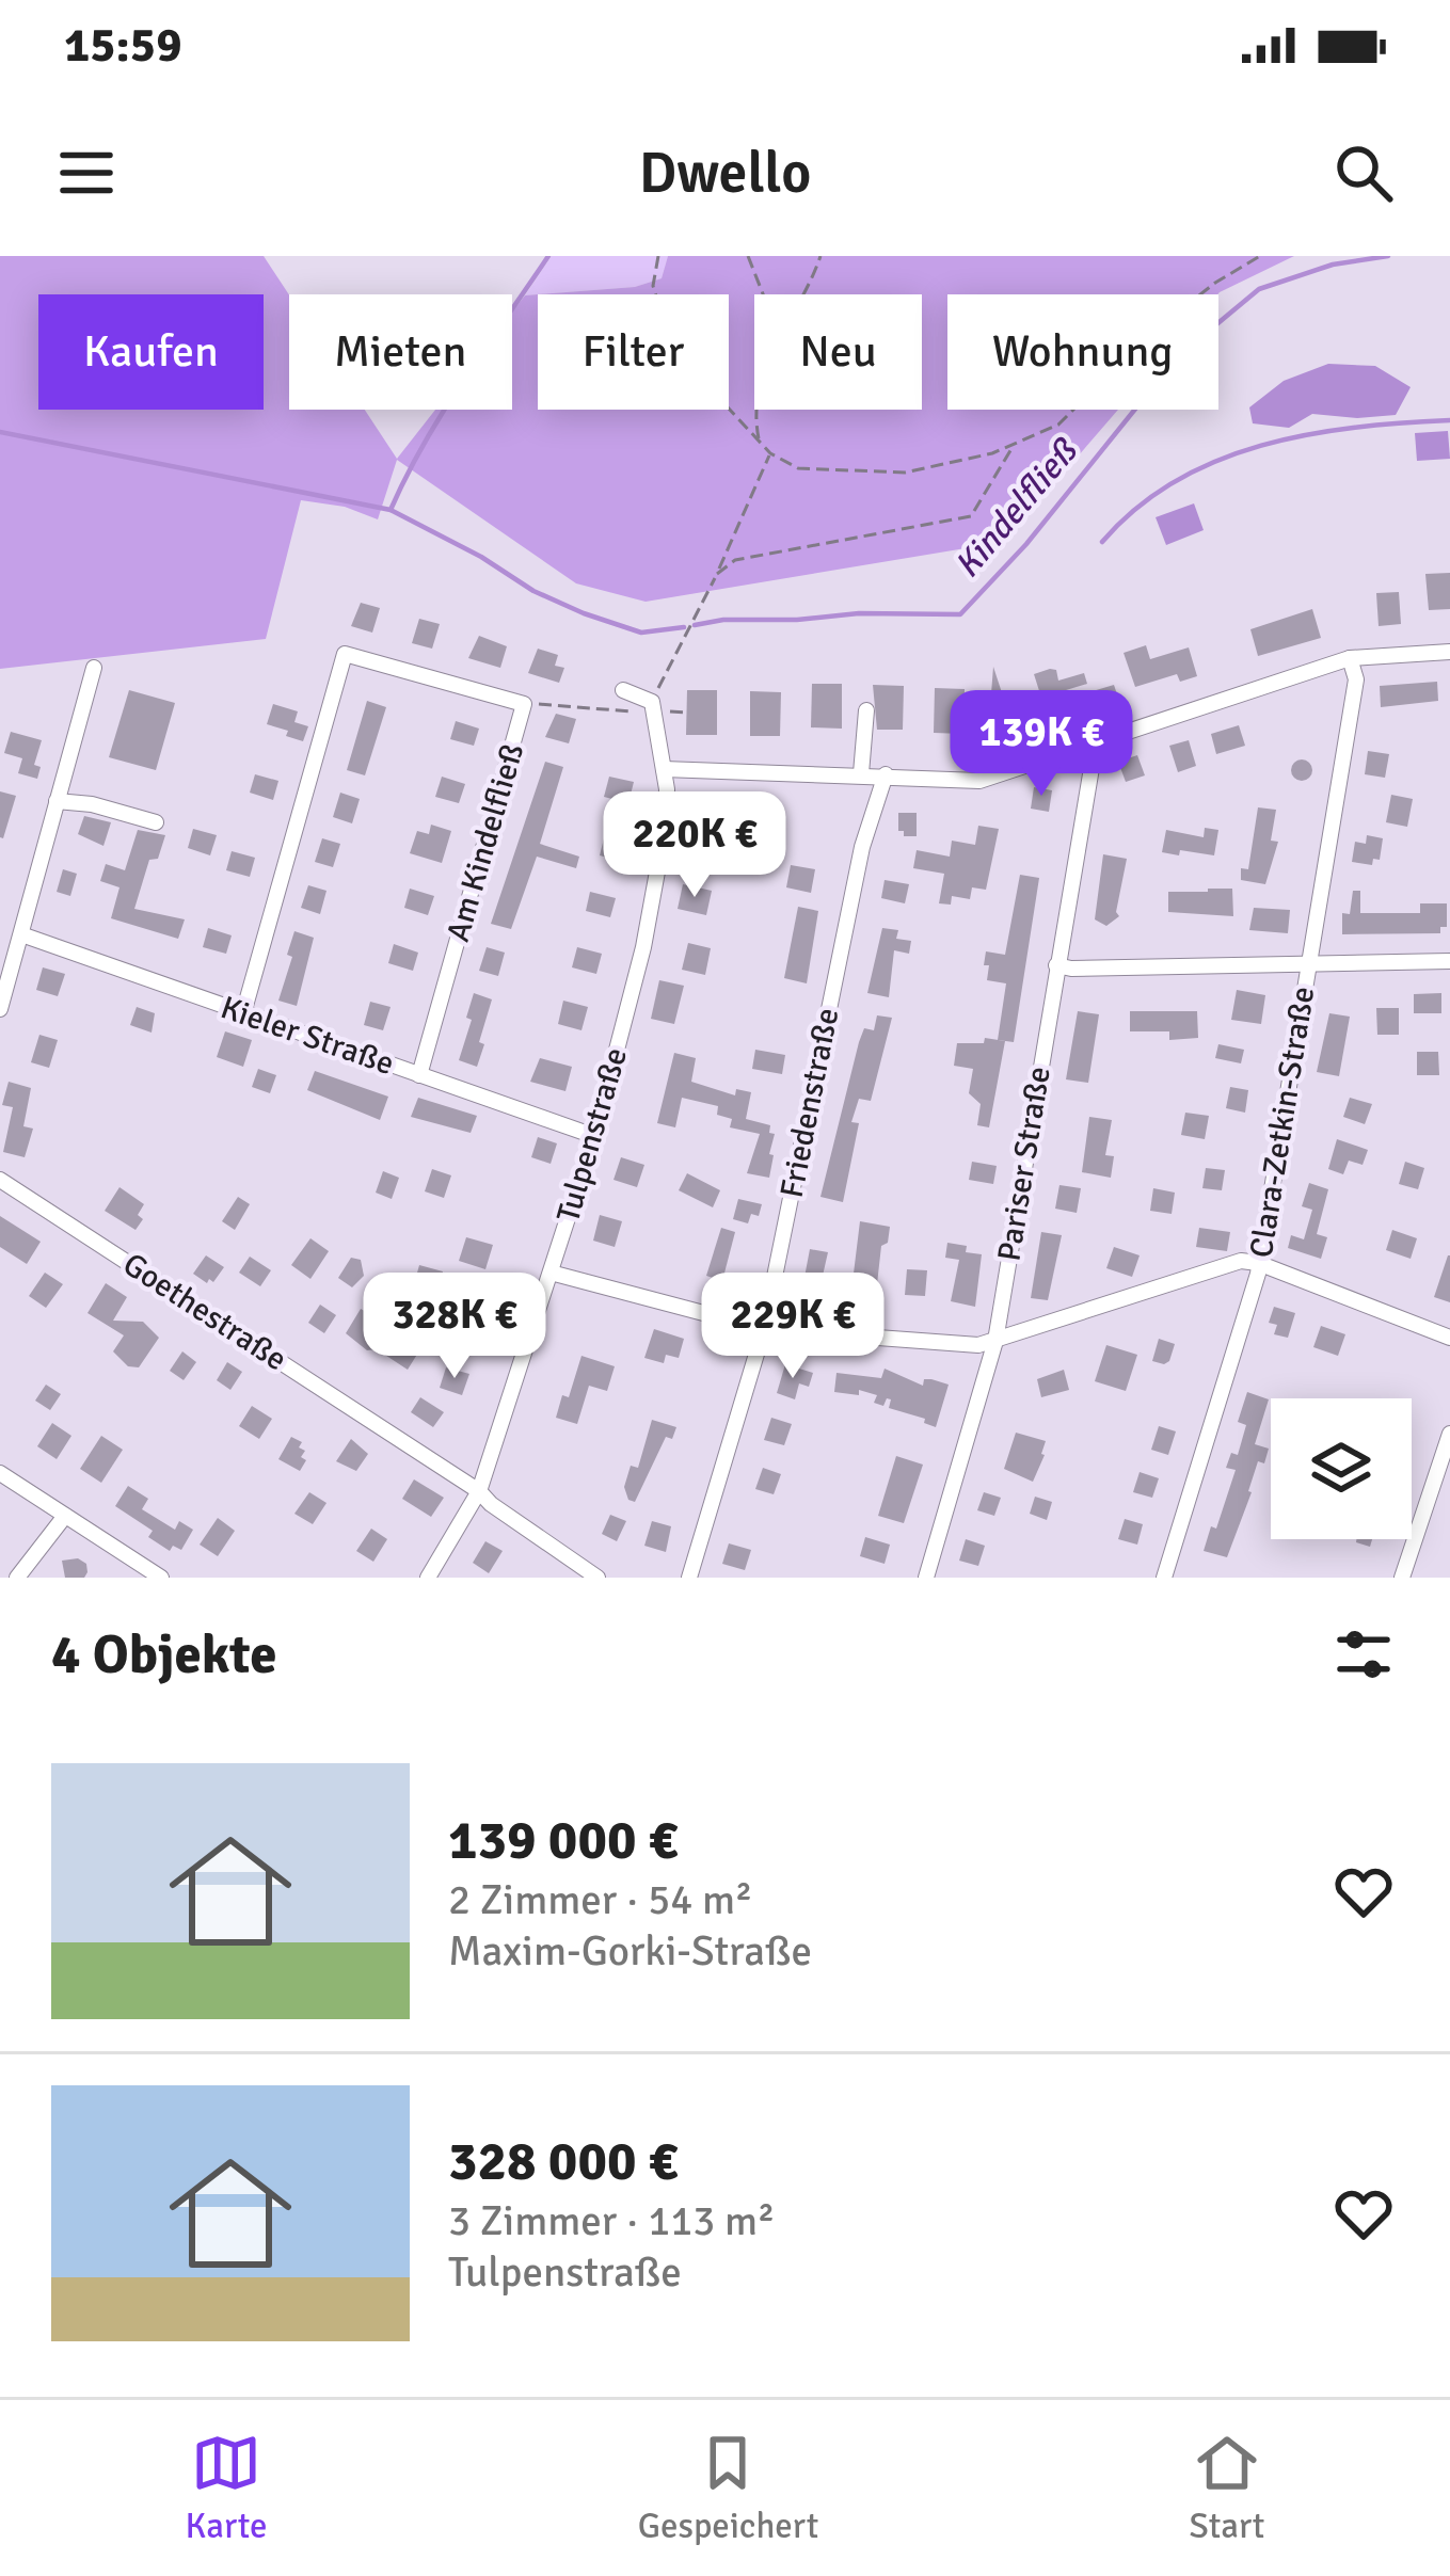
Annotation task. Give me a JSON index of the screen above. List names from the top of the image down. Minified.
{"streets":{"street":["Am Kindelfließ","Kieler Straße","Friedenstraße","Clara-Zetkin-Straße","Tulpenstraße","Pariser Straße","Goethestraße"]},"crossings":[["Am Kindelfließ","Kieler Straße"],["Kieler Straße","Tulpenstraße"],["Tulpenstraße","Goethestraße"]],"water":["Kindelfließ"],"page":{"status":"15:59","header":"Dwello","chip":["Kaufen","Mieten","Filter","Neu","Wohnung"],"price":["139K €","220K €","328K €","229K €"],"heading":"4 Objekte","list":[{"name":"139 000 €","note":"2 Zimmer · 54 m² · Maxim-Gorki-Straße"},{"name":"328 000 €","note":"3 Zimmer · 113 m² · Tulpenstraße"}],"tabs":["Karte","Gespeichert","Start"]}}
